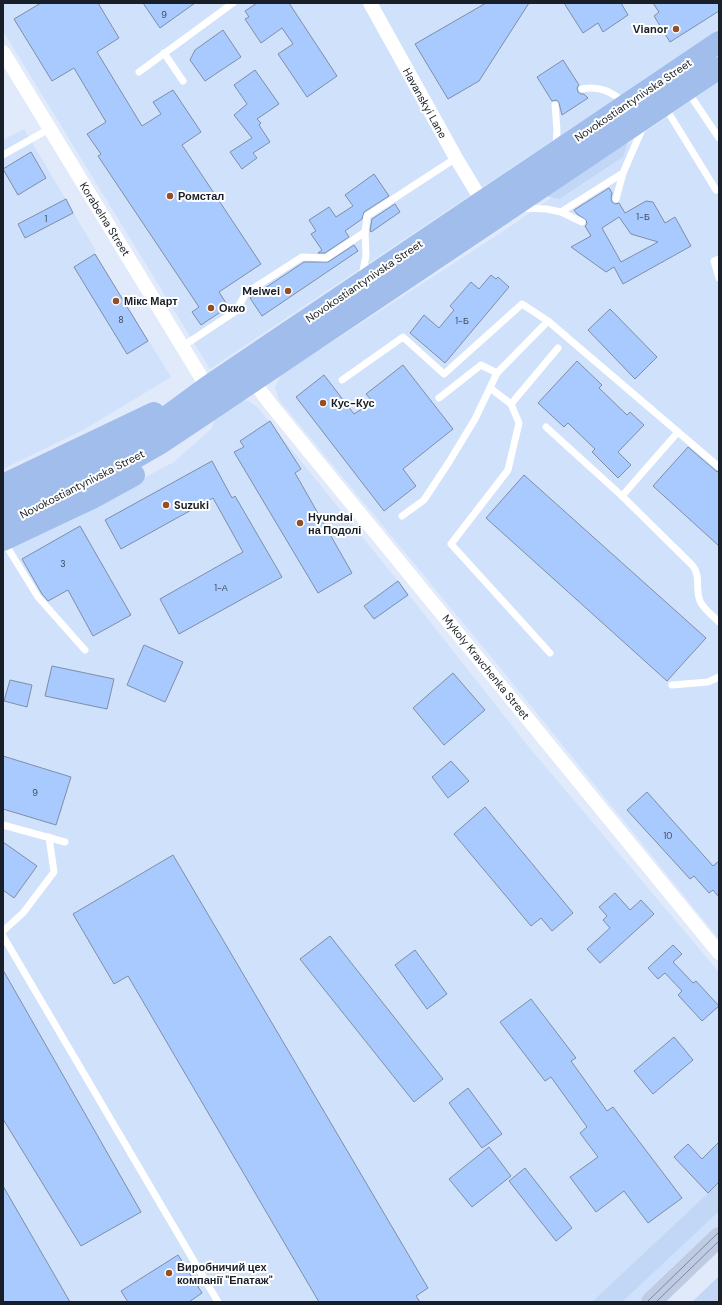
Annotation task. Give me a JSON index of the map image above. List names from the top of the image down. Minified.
{"streets":{"main road":["Novokostiantynivska Street"],"street":["Havanskyi Lane","Korabelna Street","Mykoly Kravchenka Street"]},"crossings":[["Novokostiantynivska Street","Havanskyi Lane"],["Novokostiantynivska Street","Korabelna Street"],["Novokostiantynivska Street","Mykoly Kravchenka Street"]],"places":["Vianor","Ромстал","Meiwei","Мікс Март","Окко","Кус-Кус","Suzuki","Hyundai на Подолі","Виробничий цех компанії \"Епатаж\""],"house_numbers":["9","1-Б","1","8","1-Б","3","1-А","9","10"]}
